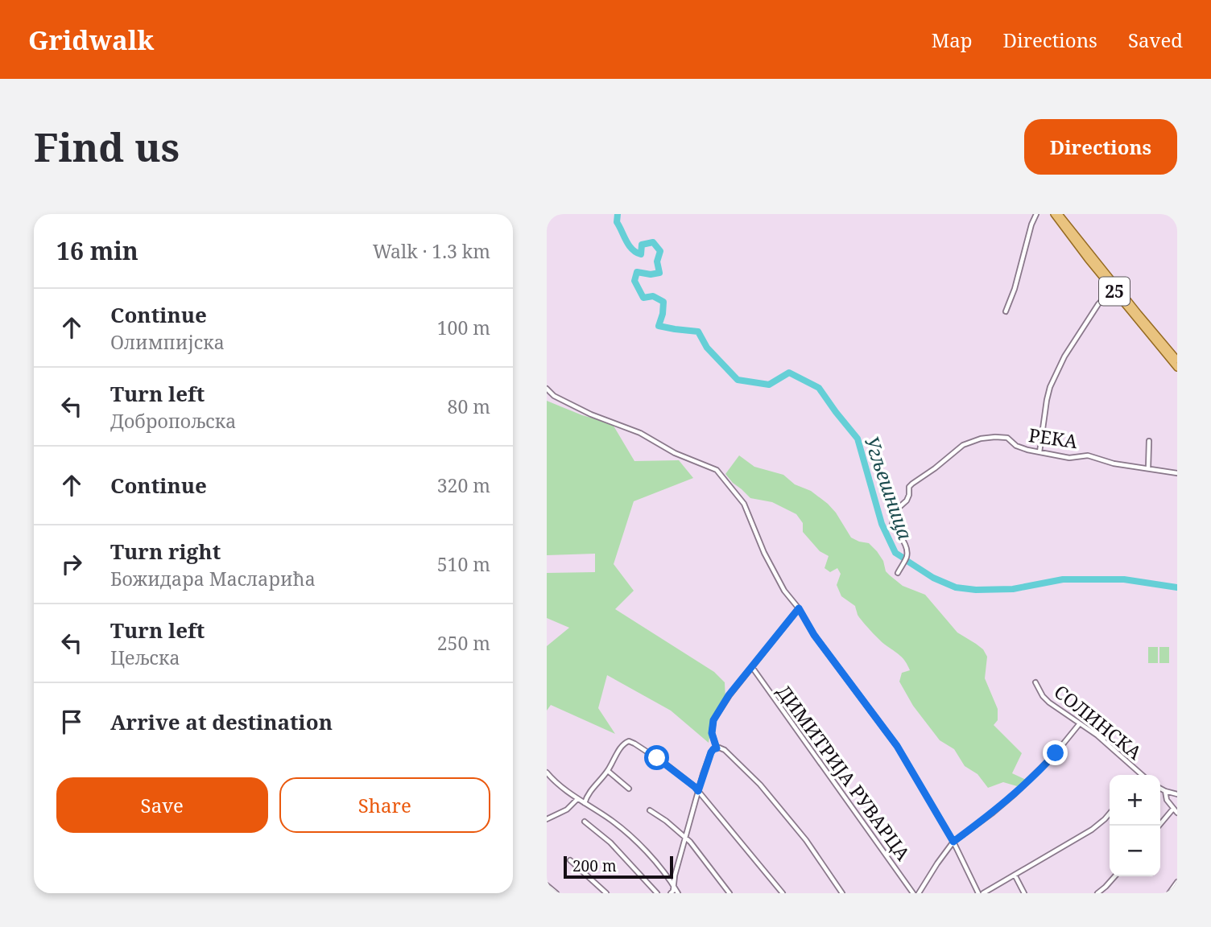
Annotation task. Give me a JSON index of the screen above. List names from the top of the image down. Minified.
{"streets":{"main road":["25"],"street":["РЕКА","СОЛИНСКА","ДИМИТРИЈА РУВАРЦА"]},"water":["Угљешница"],"scale_bar":"200 m","page":{"header":"Gridwalk","nav":["Map","Directions","Saved"],"buttons":["Directions",["Save","Share"]],"title":"Find us","heading":["16 min","Walk · 1.3 km"],"list":[["Continue","Олимпијска","100 m"],["Turn left","Добропољска","80 m"],["Continue","320 m"],["Turn right","Божидара Масларића","510 m"],["Turn left","Цељска","250 m"],"Arrive at destination"],"map_buttons":["+","−"],"scale":"200 m"}}
